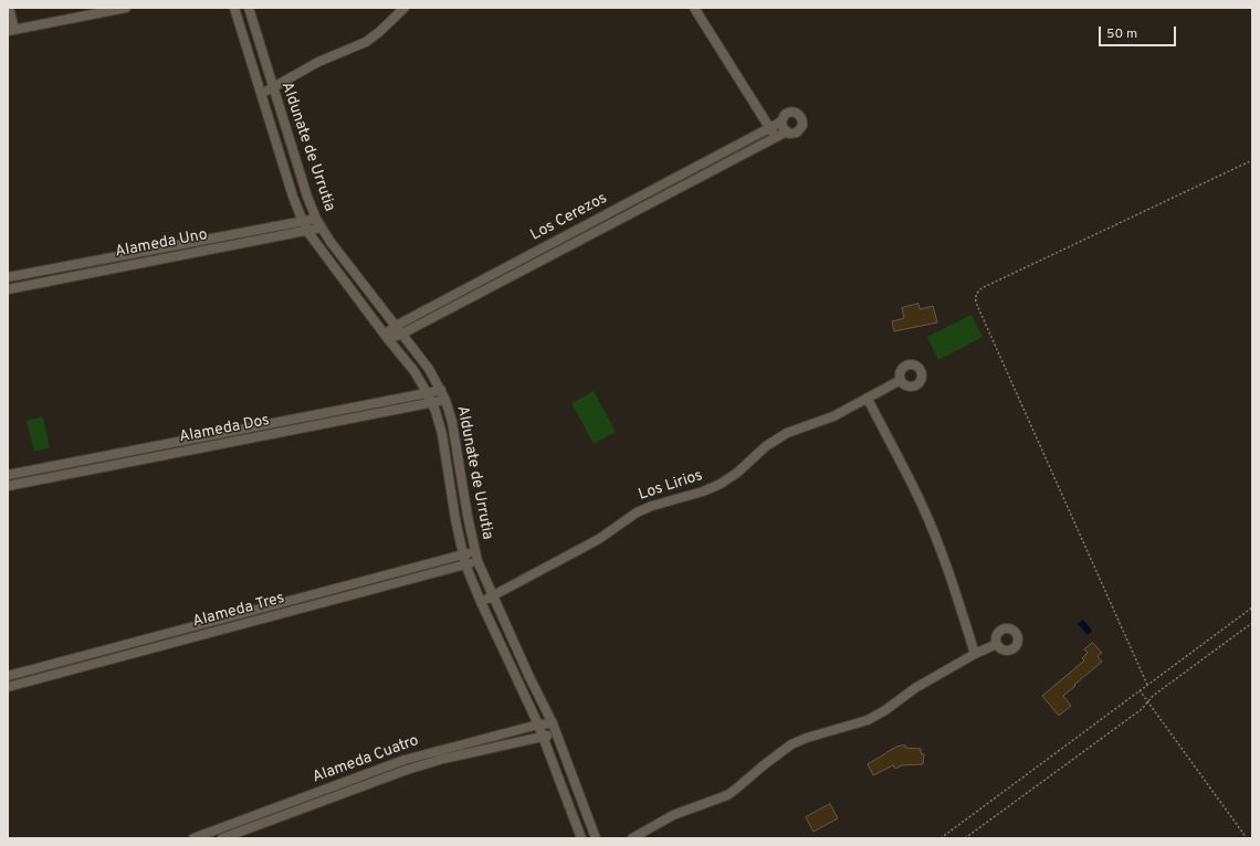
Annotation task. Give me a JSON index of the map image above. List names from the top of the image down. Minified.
{"streets":{"street":["Aldunate de Urrutia","Los Cerezos","Alameda Uno","Alameda Dos","Los Lirios","Alameda Tres","Alameda Cuatro"]},"crossings":[["Aldunate de Urrutia","Los Cerezos"],["Aldunate de Urrutia","Alameda Uno"],["Aldunate de Urrutia","Alameda Dos"],["Aldunate de Urrutia","Los Lirios"],["Aldunate de Urrutia","Alameda Tres"],["Aldunate de Urrutia","Alameda Cuatro"]],"scale_bar":"50 m"}
